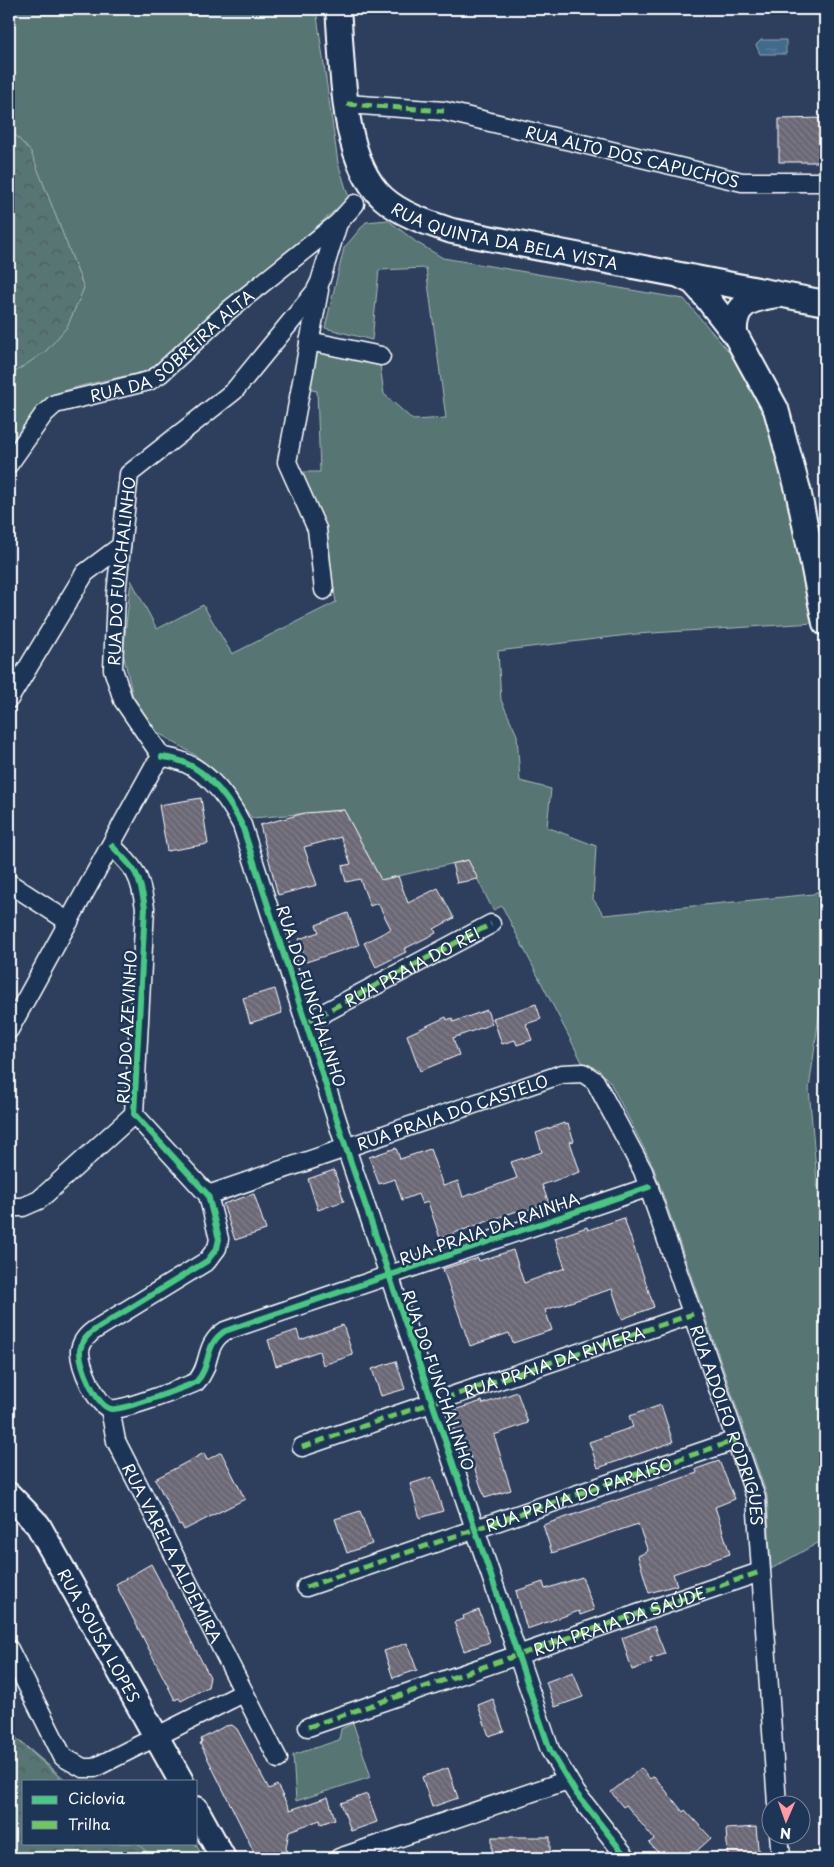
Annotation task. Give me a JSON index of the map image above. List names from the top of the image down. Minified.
{"streets":{"street":["RUA ALTO DOS CAPUCHOS","RUA QUINTA DA BELA VISTA","RUA DA SOBREIRA ALTA","RUA DO FUNCHALINHO","RUA PRAIA DO REI","RUA DO AZEVINHO","RUA PRAIA DO CASTELO","RUA PRAIA DA RAINHA","RUA PRAIA DA RIVIERA","RUA ADOLFO RODRIGUES","RUA PRAIA DO PARAÍSO","RUA VARELA ALDEMIRA","RUA PRAIA DA SAÚDE","RUA SOUSA LOPES"]},"crossings":[["RUA ALTO DOS CAPUCHOS","RUA QUINTA DA BELA VISTA"],["RUA QUINTA DA BELA VISTA","RUA DO FUNCHALINHO"],["RUA DA SOBREIRA ALTA","RUA DO FUNCHALINHO"],["RUA DO FUNCHALINHO","RUA PRAIA DO REI"],["RUA DO FUNCHALINHO","RUA PRAIA DO CASTELO"],["RUA DO FUNCHALINHO","RUA PRAIA DA RAINHA"],["RUA DO FUNCHALINHO","RUA PRAIA DA RIVIERA"],["RUA DO FUNCHALINHO","RUA PRAIA DO PARAÍSO"],["RUA DO FUNCHALINHO","RUA PRAIA DA SAÚDE"],["RUA DO AZEVINHO","RUA PRAIA DO CASTELO"],["RUA DO AZEVINHO","RUA PRAIA DA RAINHA"],["RUA DO AZEVINHO","RUA VARELA ALDEMIRA"],["RUA PRAIA DO CASTELO","RUA ADOLFO RODRIGUES"],["RUA PRAIA DA RAINHA","RUA ADOLFO RODRIGUES"],["RUA PRAIA DA RAINHA","RUA VARELA ALDEMIRA"],["RUA PRAIA DA RIVIERA","RUA ADOLFO RODRIGUES"],["RUA ADOLFO RODRIGUES","RUA PRAIA DO PARAÍSO"],["RUA ADOLFO RODRIGUES","RUA PRAIA DA SAÚDE"]],"legend":["Ciclovia","Trilha"],"north":"bottom"}
